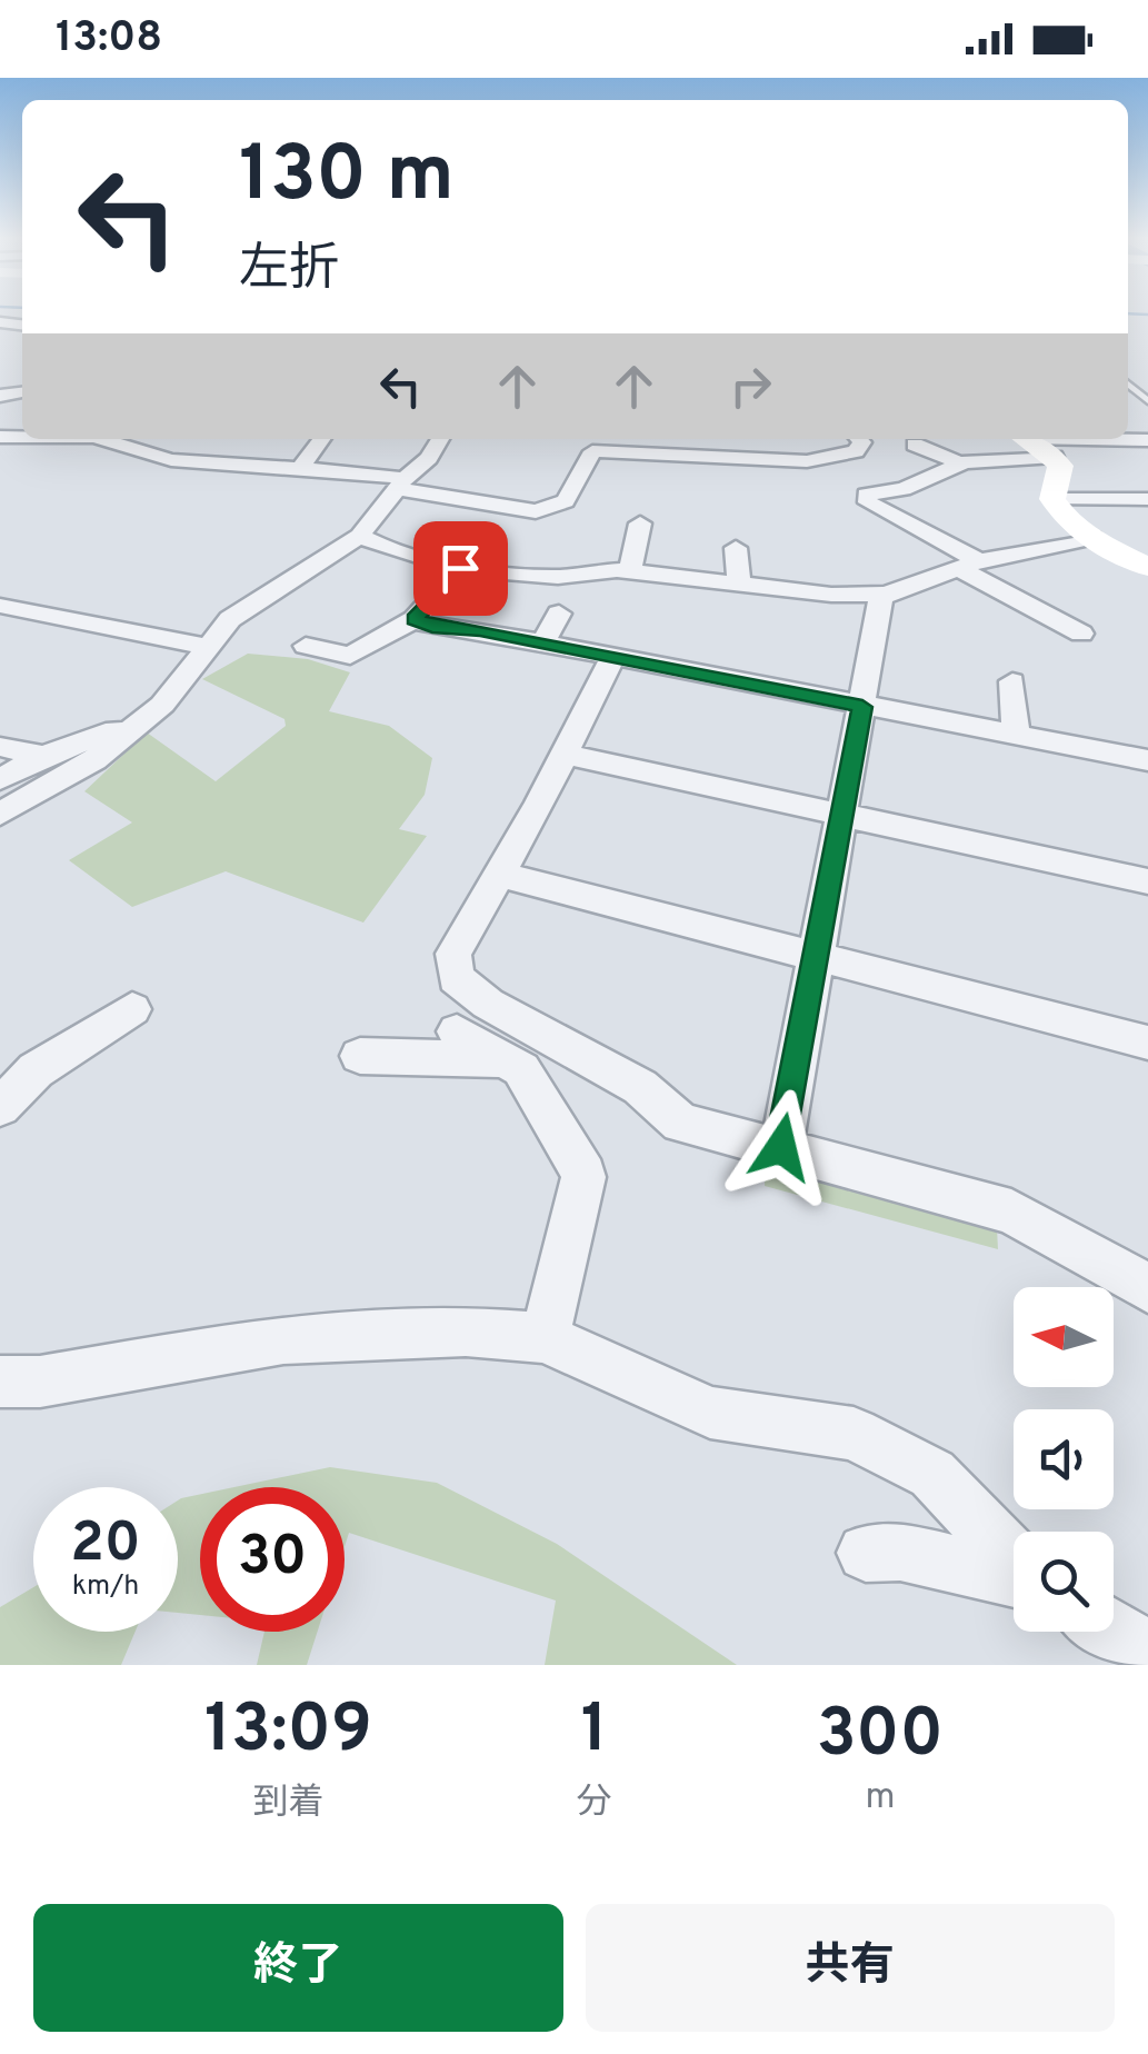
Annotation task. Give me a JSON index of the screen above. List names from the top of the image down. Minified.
{"north":"left","page":{"status":"13:08","turn":["130 m","左折"],"speed":"20 km/h","limit":"30","eta":["13:09","到着","1","分","300","m"],"buttons":["終了","共有"]}}
